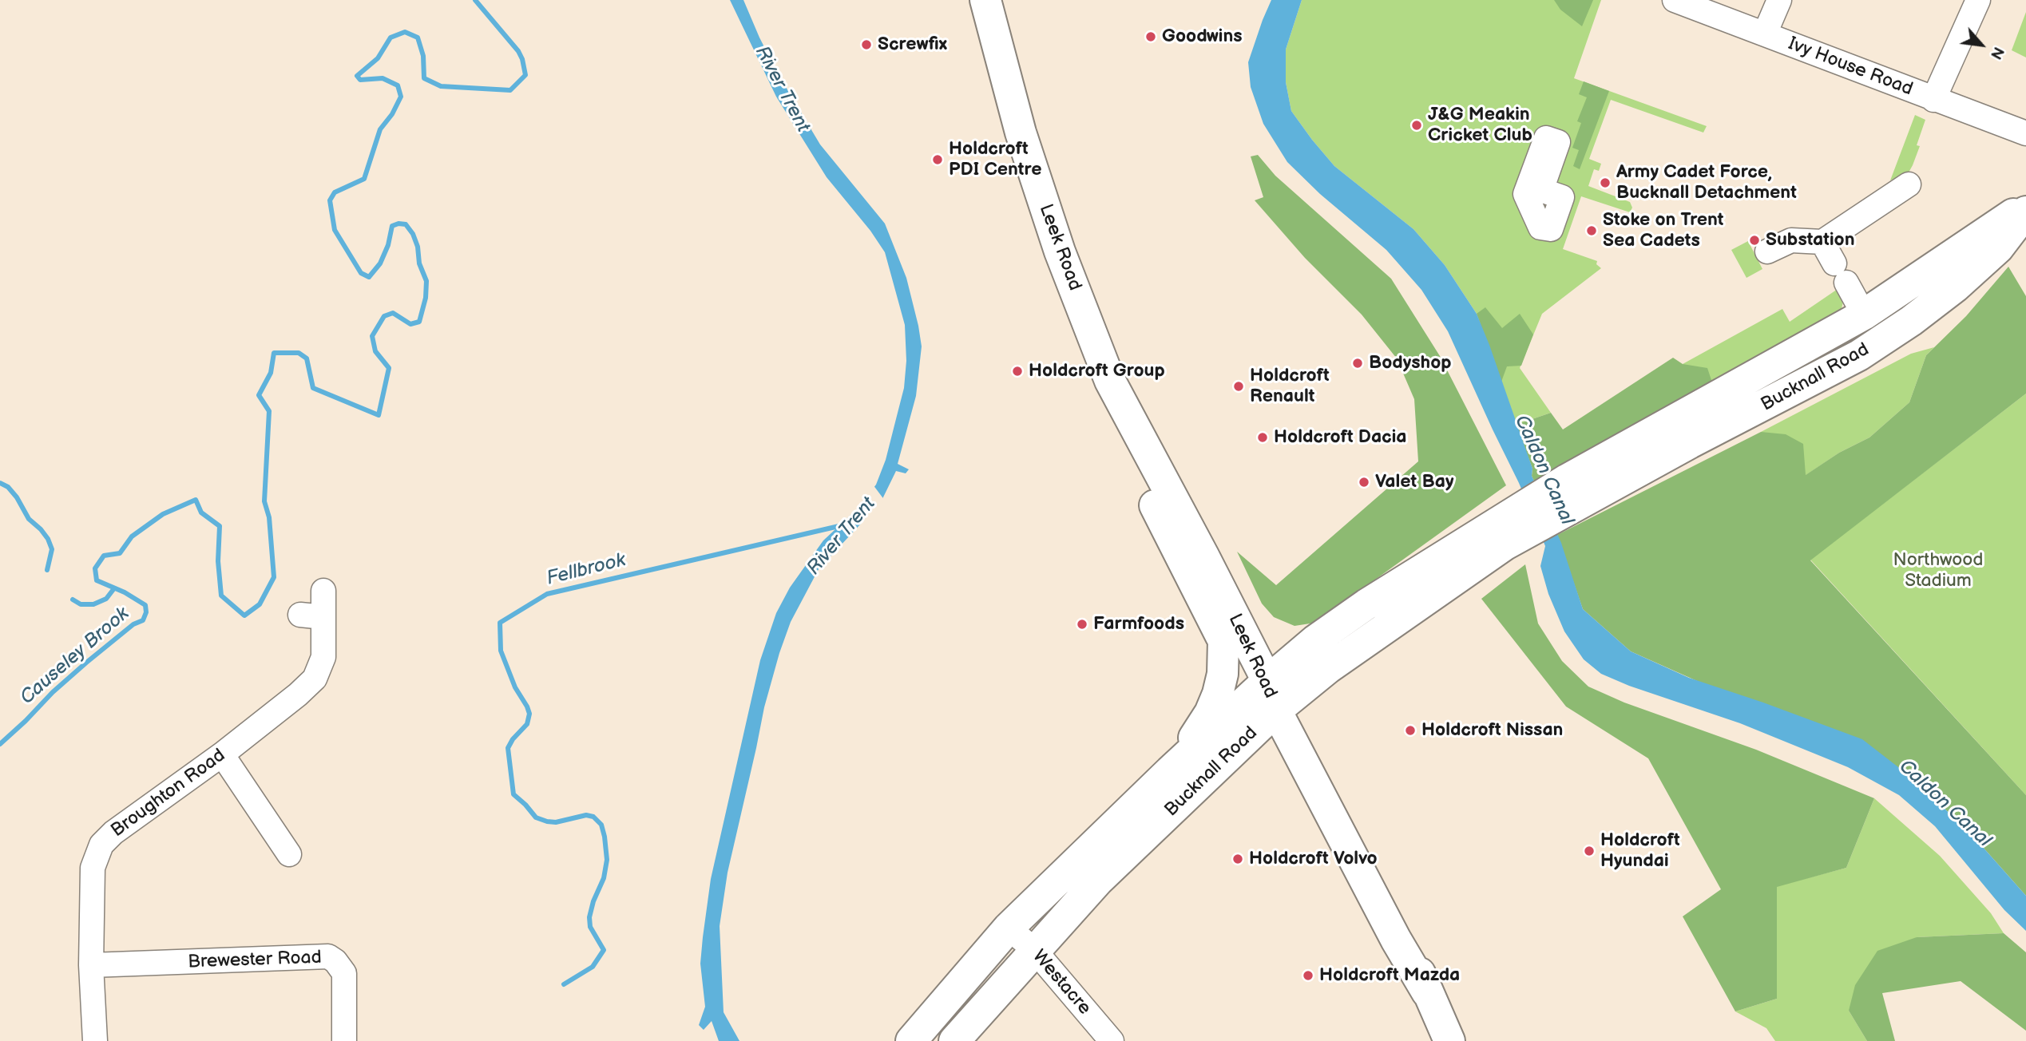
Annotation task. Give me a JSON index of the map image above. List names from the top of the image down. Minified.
{"streets":{"main road":["Leek Road","Bucknall Road"],"street":["Ivy House Road","Broughton Road","Brewester Road","Westacre"]},"crossings":[["Leek Road","Bucknall Road"],["Bucknall Road","Westacre"],["Broughton Road","Brewester Road"]],"water":["River Trent","Caldon Canal","Fellbrook","Causeley Brook"],"parks":["Northwood Stadium"],"places":["Goodwins","Screwfix","J&G Meakin Cricket Club","Holdcroft PDI Centre","Army Cadet Force, Bucknall Detachment","Stoke on Trent Sea Cadets","Substation","Bodyshop","Holdcroft Group","Holdcroft Renault","Holdcroft Dacia","Valet Bay","Farmfoods","Holdcroft Nissan","Holdcroft Hyundai","Holdcroft Volvo","Holdcroft Mazda"],"north":"bottom right"}
